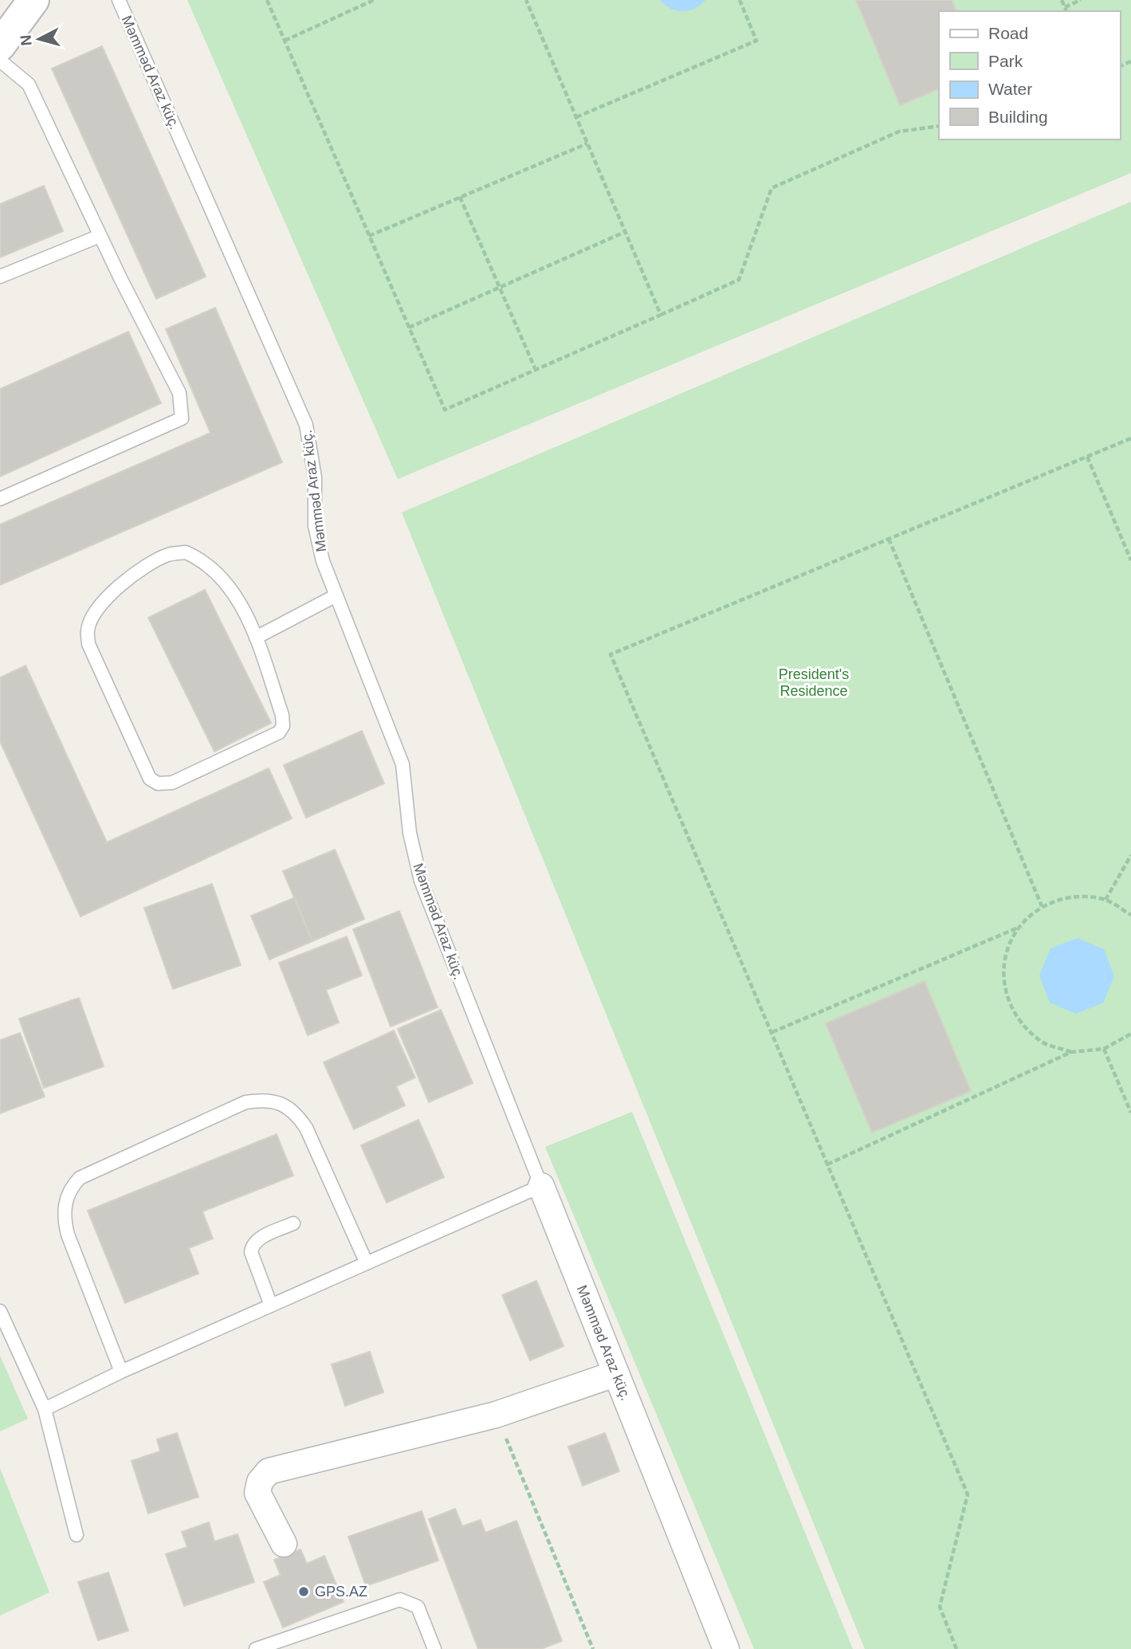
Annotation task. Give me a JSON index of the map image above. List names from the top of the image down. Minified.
{"streets":{"street":["Məmməd Araz küç."]},"parks":["President's Residence"],"places":["GPS.AZ"],"legend":["Road","Park","Water","Building"],"north":"left"}
